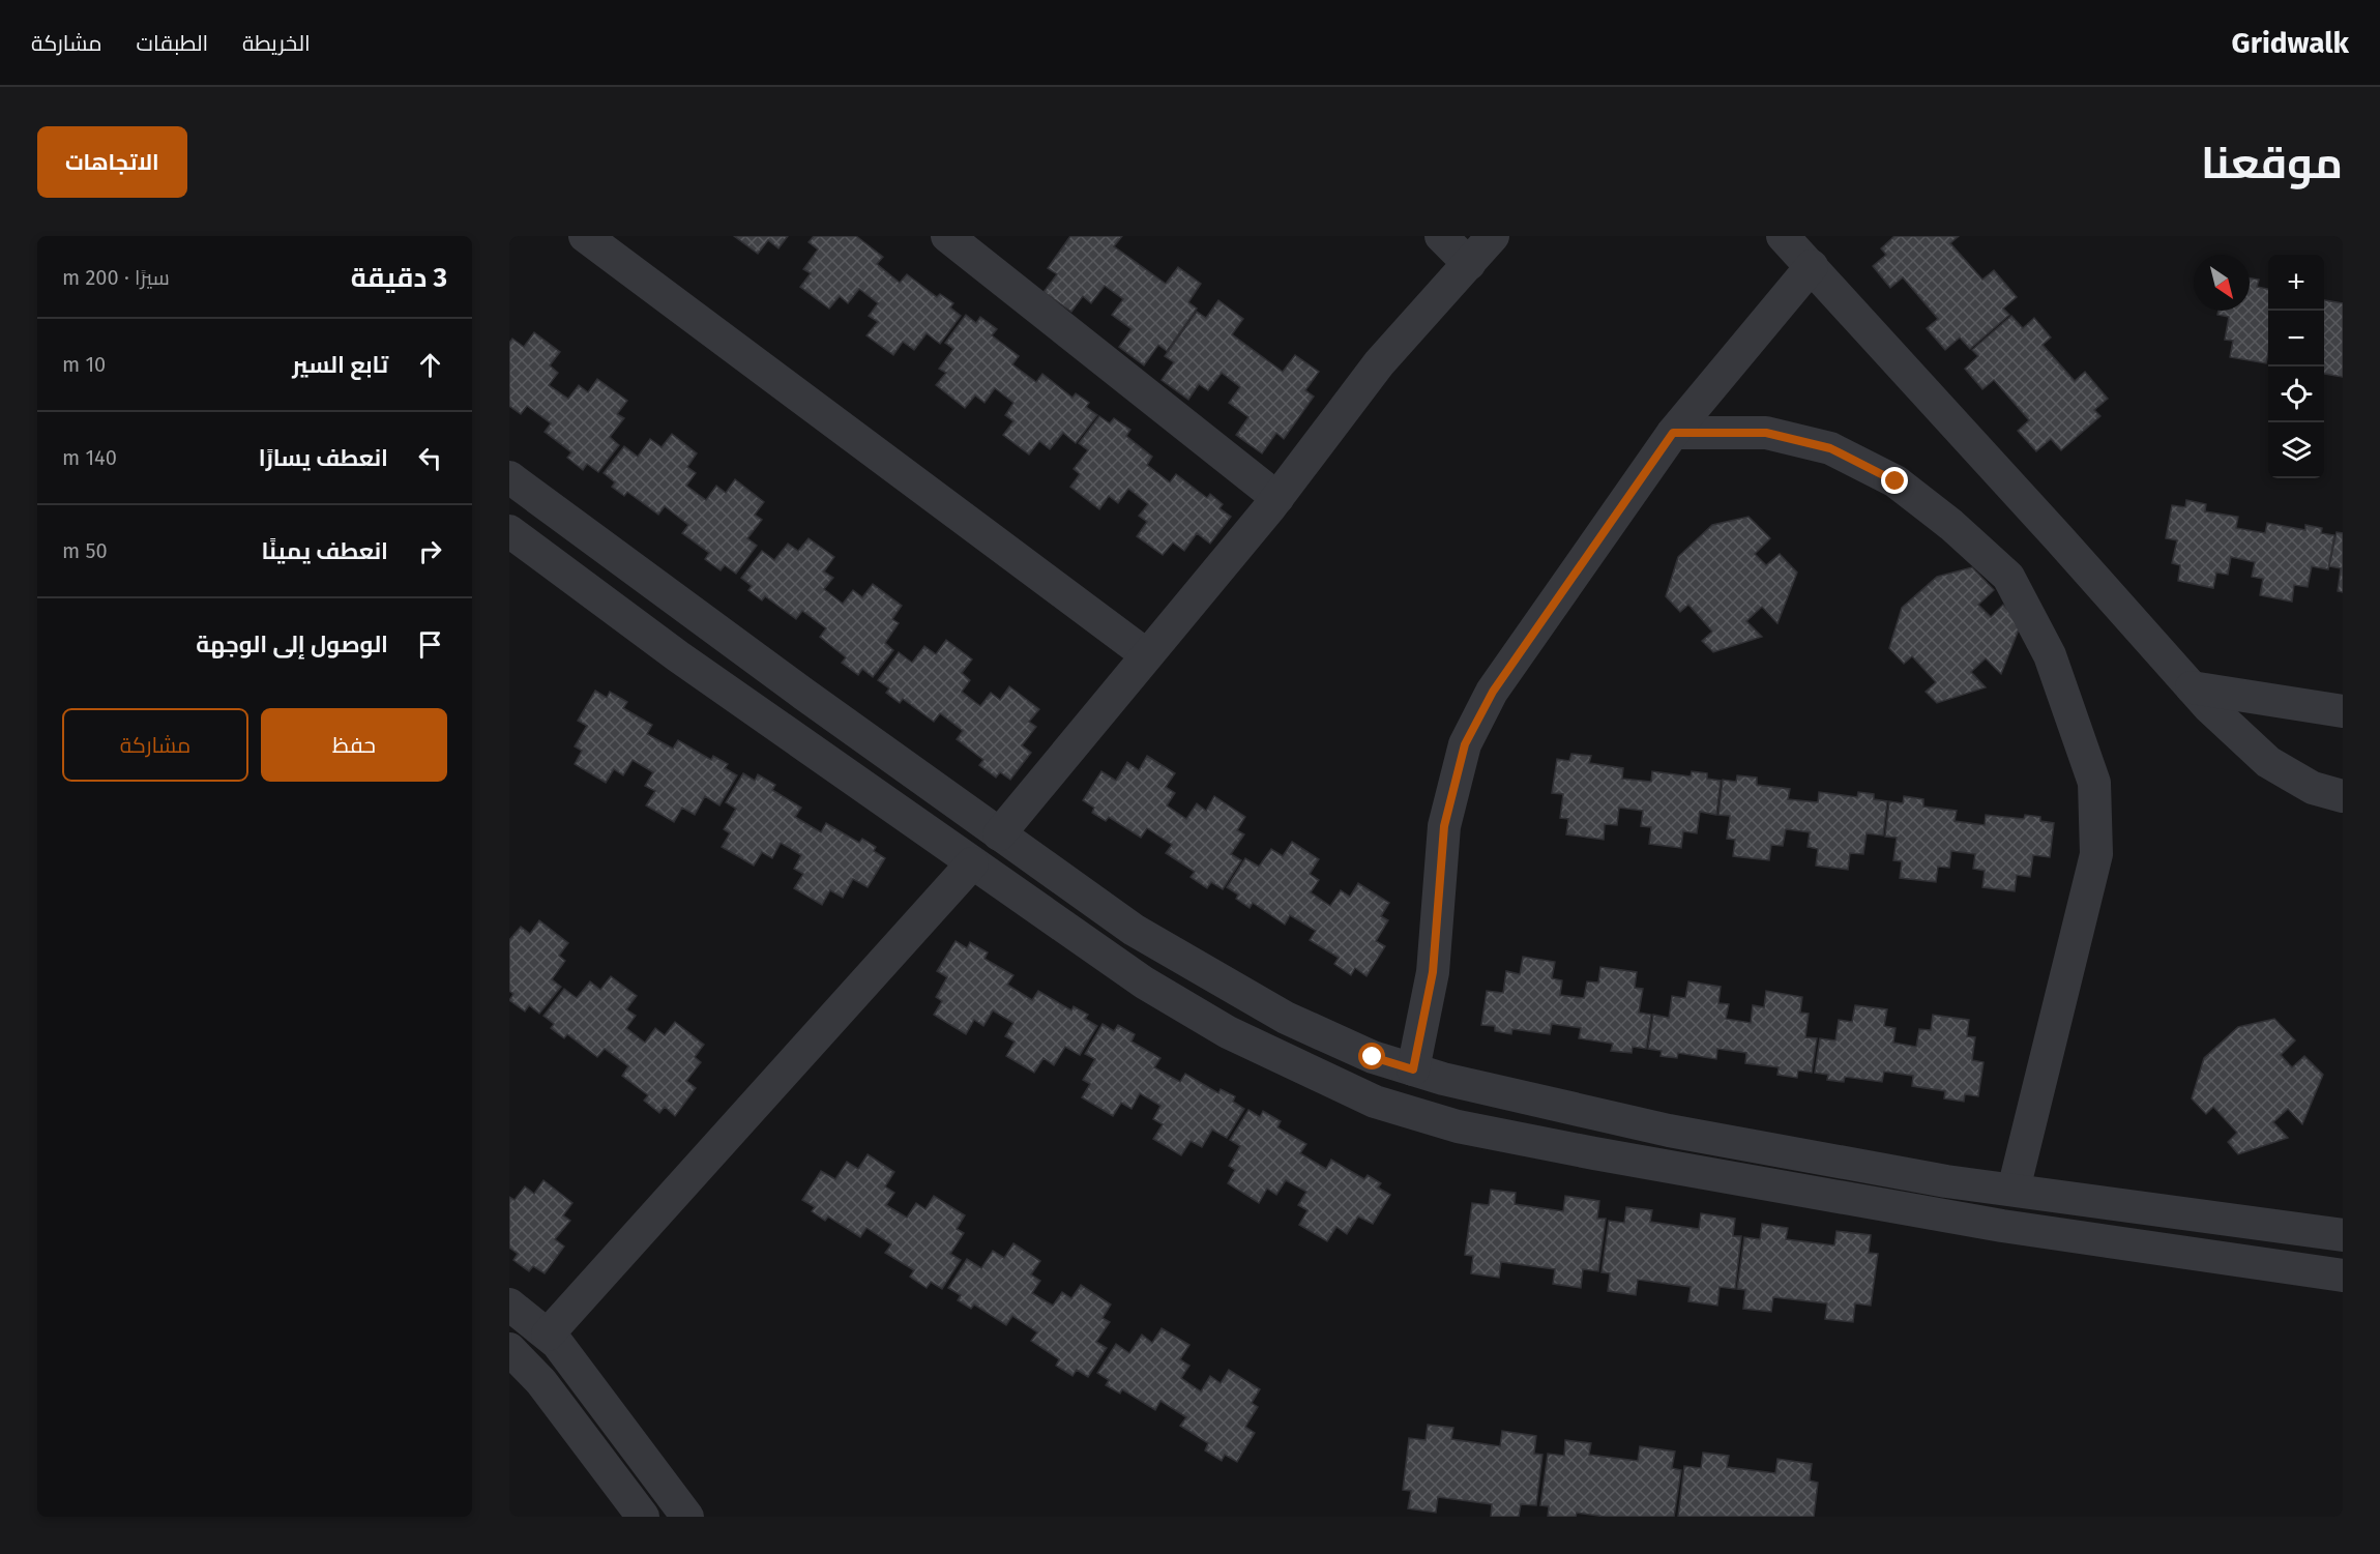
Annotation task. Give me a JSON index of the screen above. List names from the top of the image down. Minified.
{"north":"bottom right","page":{"header":"Gridwalk","nav":["الخريطة","الطبقات","مشاركة"],"title":"موقعنا","buttons":["الاتجاهات",["حفظ","مشاركة"]],"heading":["3 دقيقة","سيرًا · 200 m"],"map_buttons":["+","−"],"list":[["تابع السير","10 m"],["انعطف يسارًا","140 m"],["انعطف يمينًا","50 m"],"الوصول إلى الوجهة"]}}
